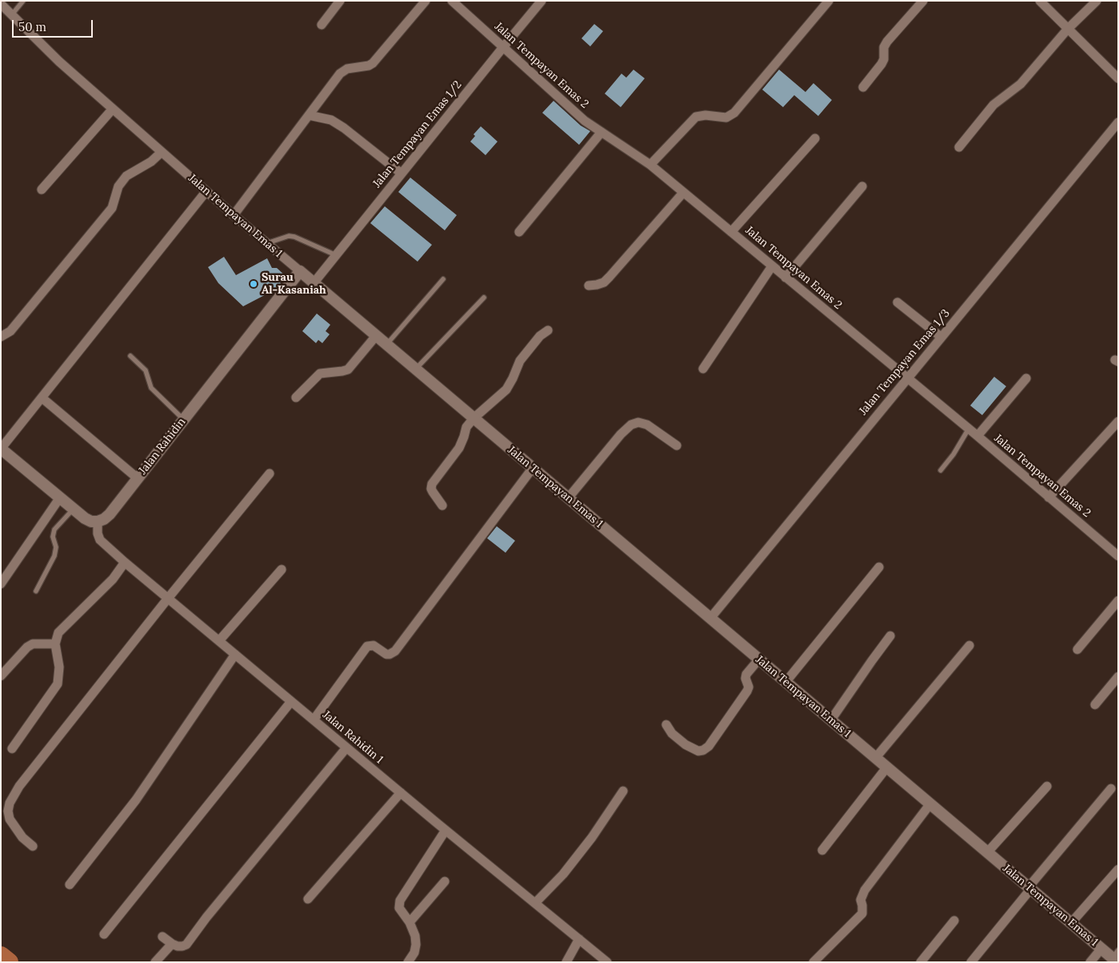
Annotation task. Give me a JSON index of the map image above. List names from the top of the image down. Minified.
{"streets":{"street":["Jalan Tempayan Emas 2","Jalan Tempayan Emas 1/2","Jalan Tempayan Emas 1","Jalan Tempayan Emas 1/3","Jalan Rahidin","Jalan Rahidin 1"]},"crossings":[["Jalan Tempayan Emas 2","Jalan Tempayan Emas 1/2"],["Jalan Tempayan Emas 2","Jalan Tempayan Emas 1/3"],["Jalan Tempayan Emas 1/2","Jalan Tempayan Emas 1"],["Jalan Tempayan Emas 1","Jalan Tempayan Emas 1/3"],["Jalan Tempayan Emas 1","Jalan Rahidin"],["Jalan Rahidin","Jalan Rahidin 1"]],"places":["Surau Al-Kasaniah"],"scale_bar":"50 m"}
